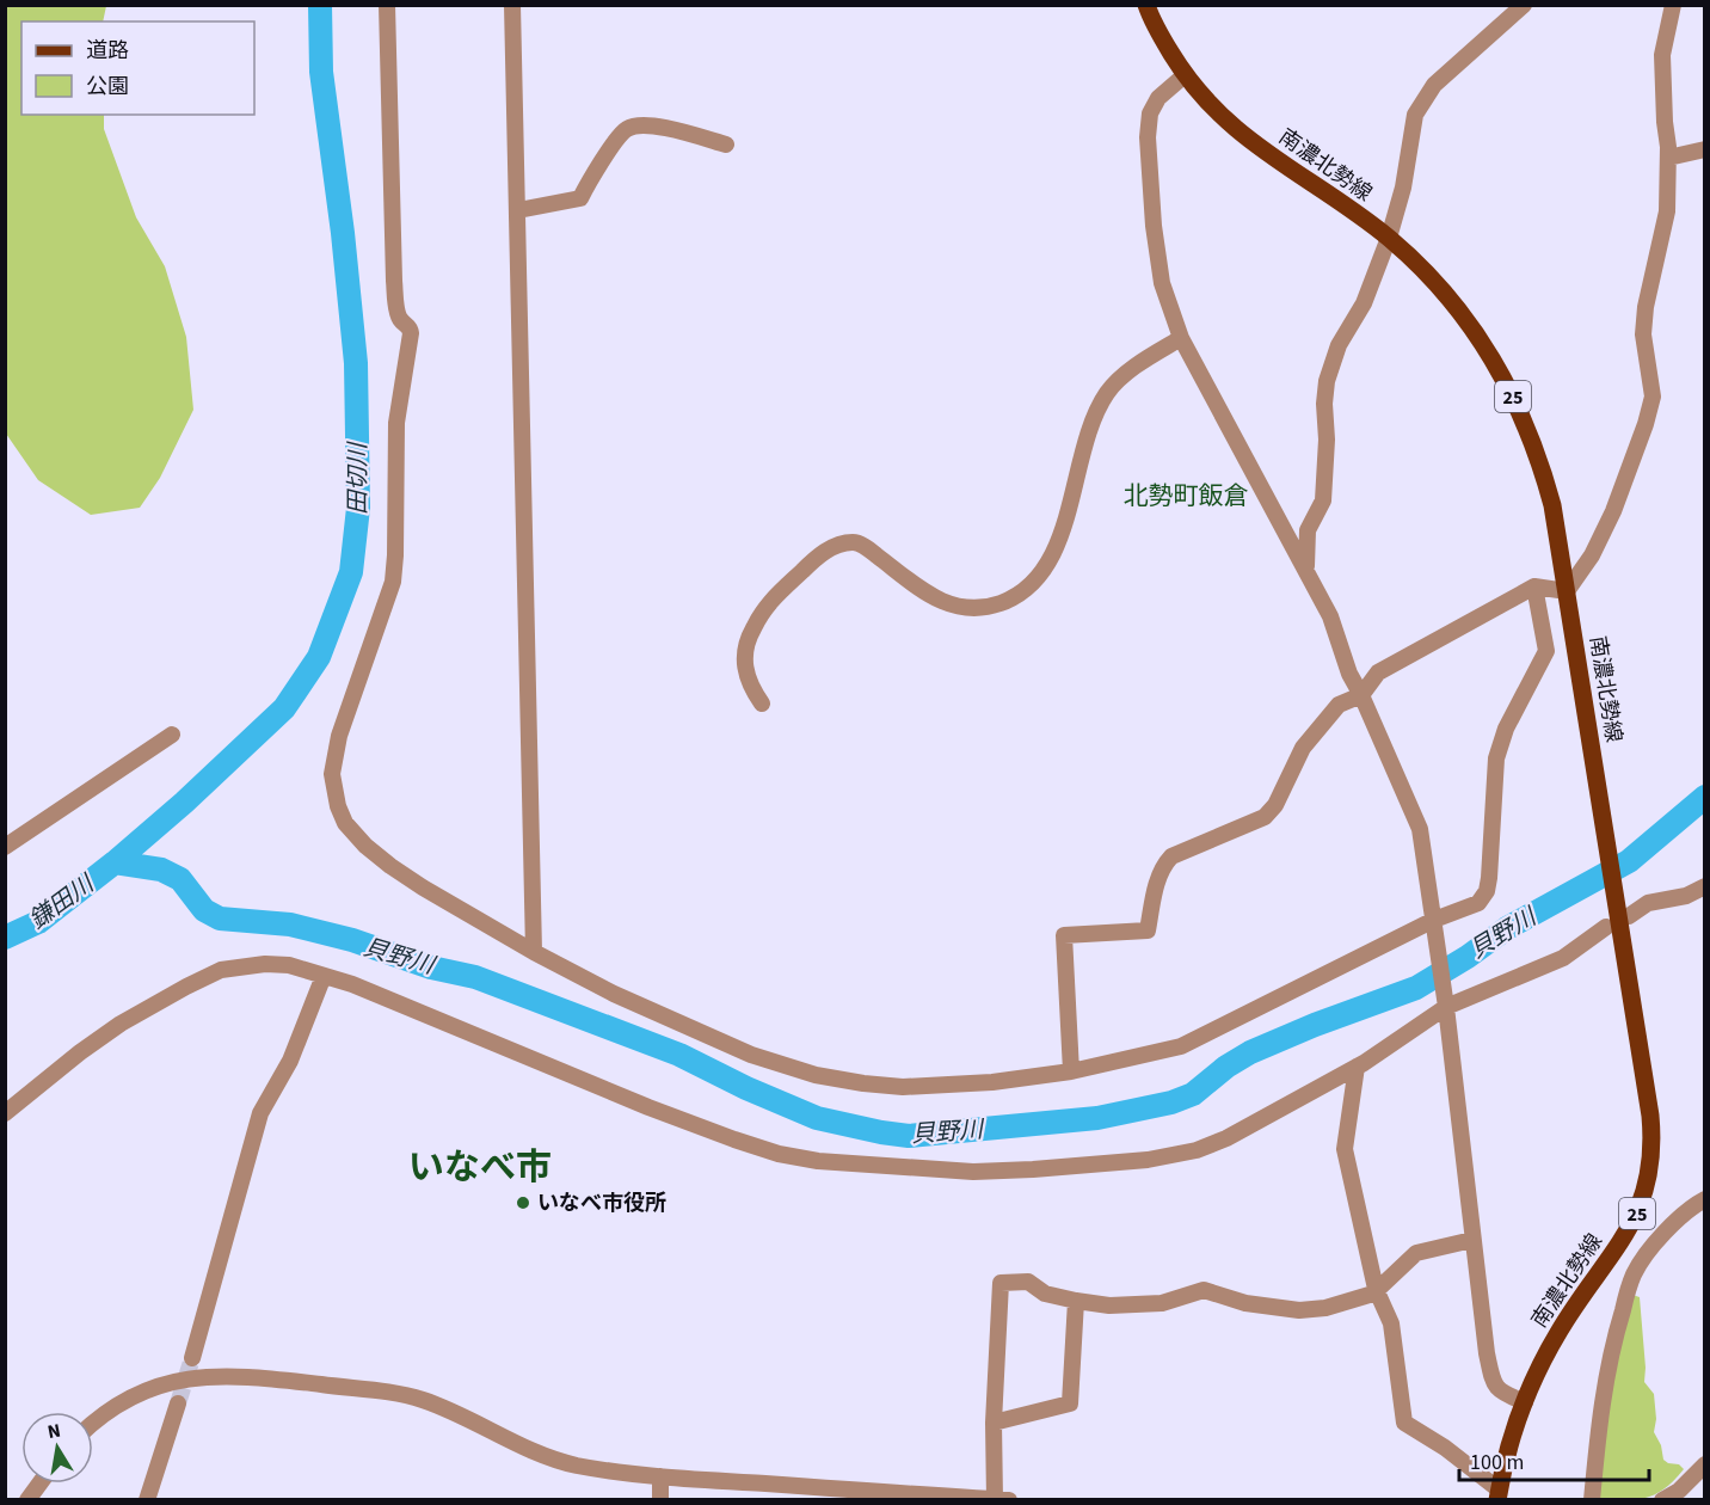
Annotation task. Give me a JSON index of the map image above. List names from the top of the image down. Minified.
{"streets":{"main road":["南濃北勢線","25"]},"districts":["北勢町飯倉","いなべ市"],"water":["田切川","鎌田川","貝野川"],"places":["いなべ市役所"],"legend":["道路","公園"],"scale_bar":"100 m","north":"top"}
